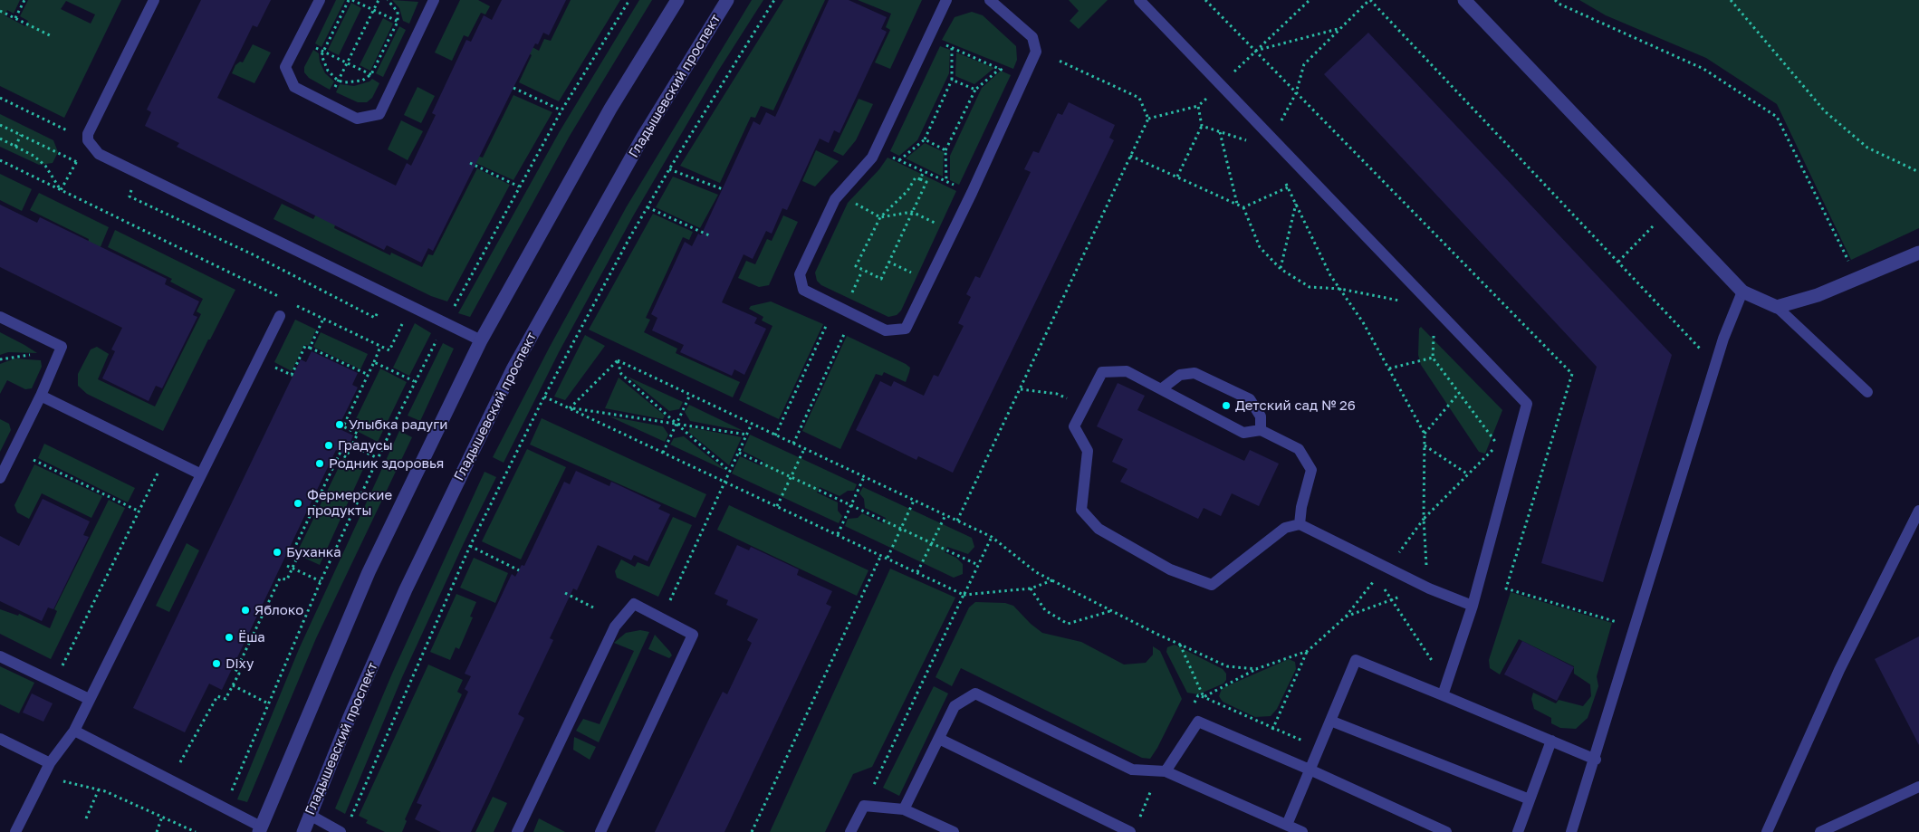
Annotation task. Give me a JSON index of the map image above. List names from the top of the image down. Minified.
{"streets":{"street":["Гладышевский проспект"]},"places":["Детский сад № 26","Улыбка радуги","Градусы","Родник здоровья","Фермерские продукты","Буханка","Яблоко","Ёша","Dixy"]}
